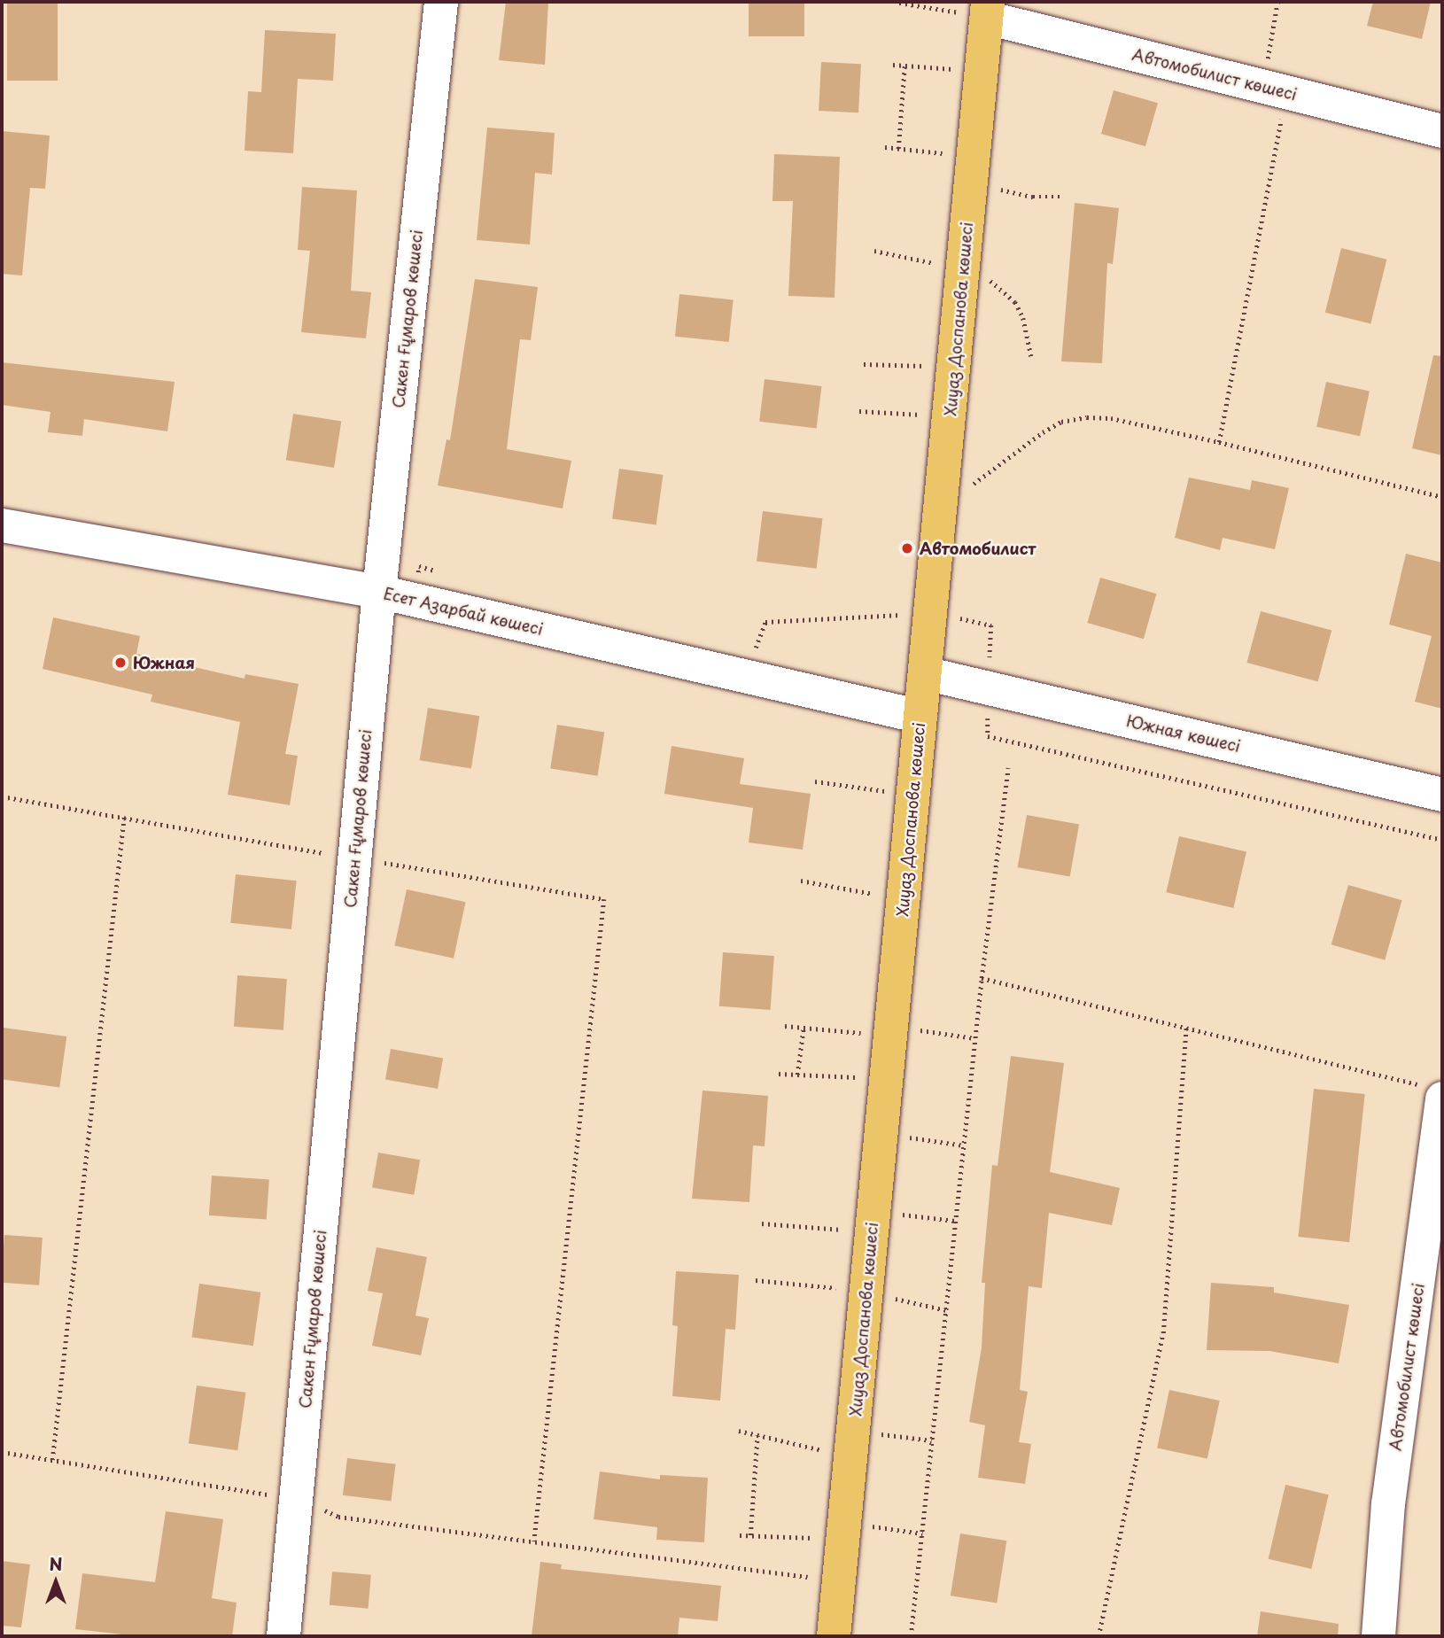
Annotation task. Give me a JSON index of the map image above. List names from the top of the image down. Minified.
{"streets":{"main road":["Хиуаз Доспанова көшесі"],"street":["Автомобилист көшесі","Сакен Ғұмаров көшесі","Есет Азарбай көшесі","Южная көшесі"]},"crossings":[["Автомобилист көшесі","Хиуаз Доспанова көшесі"],["Сакен Ғұмаров көшесі","Есет Азарбай көшесі"],["Хиуаз Доспанова көшесі","Есет Азарбай көшесі"],["Хиуаз Доспанова көшесі","Южная көшесі"]],"places":["Автомобилист","Южная"],"north":"top"}
